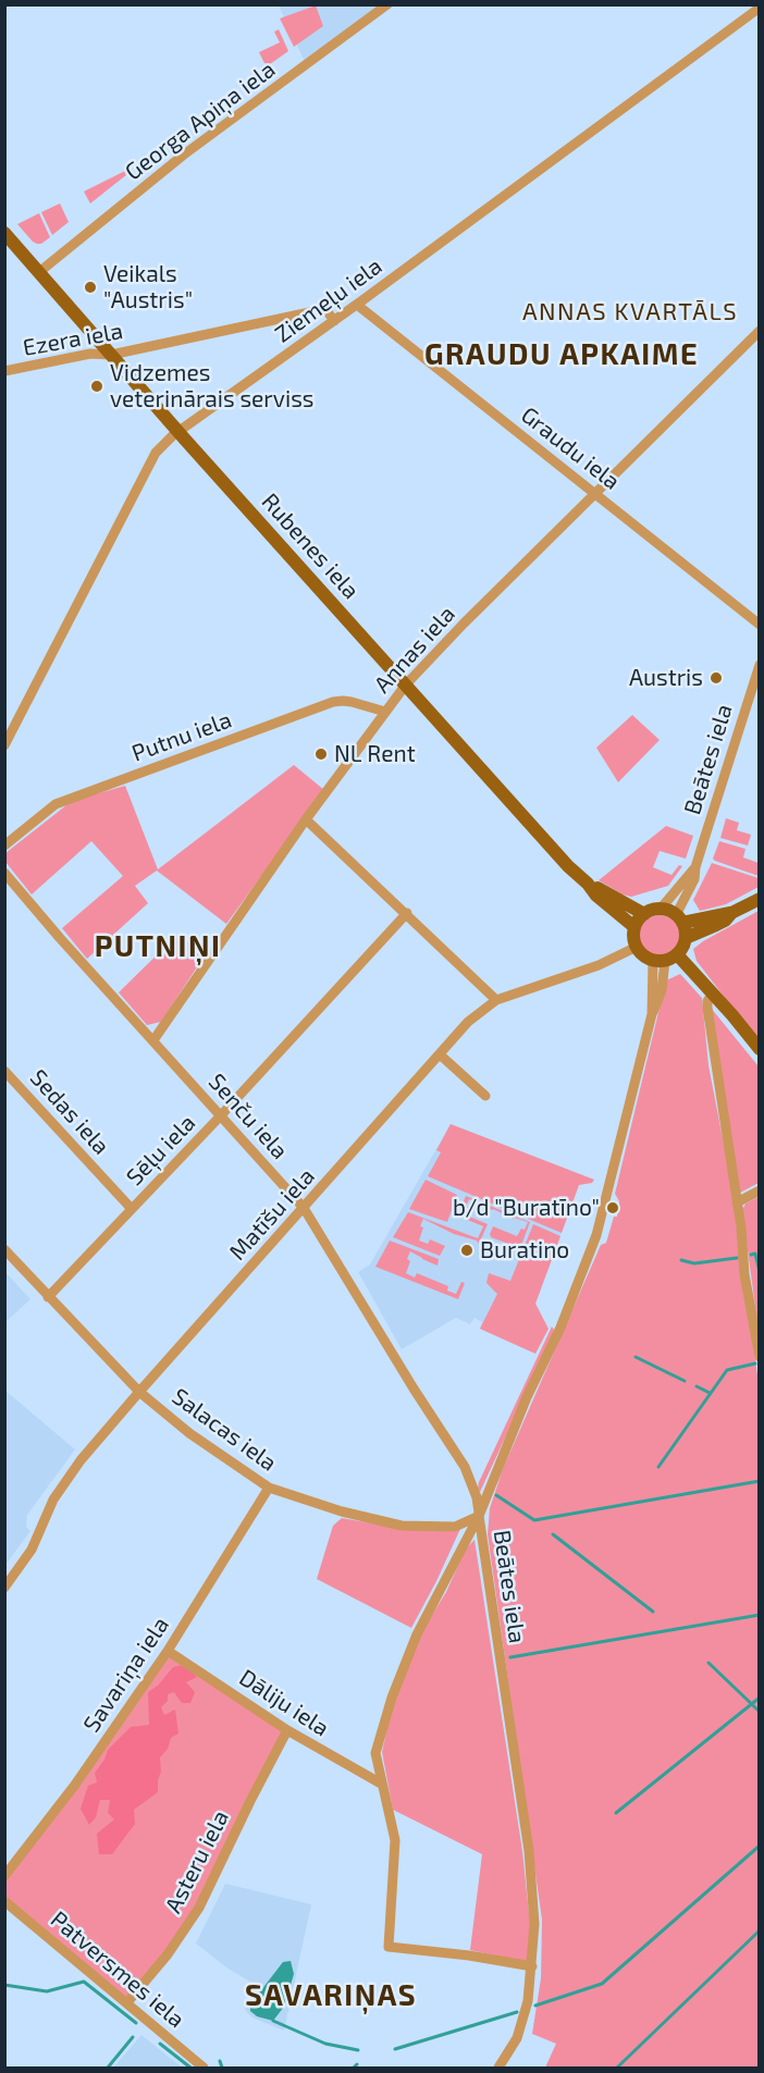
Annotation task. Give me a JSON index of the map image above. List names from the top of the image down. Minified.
{"streets":{"main road":["Rubenes iela"],"street":["Georga Apiņa iela","Ziemeļu iela","Ezera iela","Graudu iela","Annas iela","Putnu iela","Beātes iela","Sedas iela","Senču iela","Sēļu iela","Matīšu iela","Salacas iela","Savariņa iela","Dāliju iela","Asteru iela","Patversmes iela"]},"crossings":[["Georga Apiņa iela","Rubenes iela"],["Ziemeļu iela","Ezera iela"],["Ziemeļu iela","Graudu iela"],["Ziemeļu iela","Rubenes iela"],["Ezera iela","Rubenes iela"],["Graudu iela","Annas iela"],["Rubenes iela","Annas iela"],["Rubenes iela","Beātes iela"],["Rubenes iela","Matīšu iela"],["Annas iela","Putnu iela"],["Annas iela","Senču iela"],["Beātes iela","Senču iela"],["Beātes iela","Matīšu iela"],["Beātes iela","Salacas iela"],["Sedas iela","Sēļu iela"],["Senču iela","Sēļu iela"],["Senču iela","Matīšu iela"],["Senču iela","Salacas iela"],["Sēļu iela","Salacas iela"],["Matīšu iela","Salacas iela"],["Salacas iela","Savariņa iela"],["Savariņa iela","Dāliju iela"],["Dāliju iela","Asteru iela"],["Asteru iela","Patversmes iela"]],"districts":["ANNAS KVARTĀLS","GRAUDU APKAIME","PUTNIŅI","SAVARIŅAS"],"places":["Veikals \"Austris\"","Vidzemes veterinārais serviss","Austris","NL Rent","b/d \"Buratīno\"","Buratino"]}
